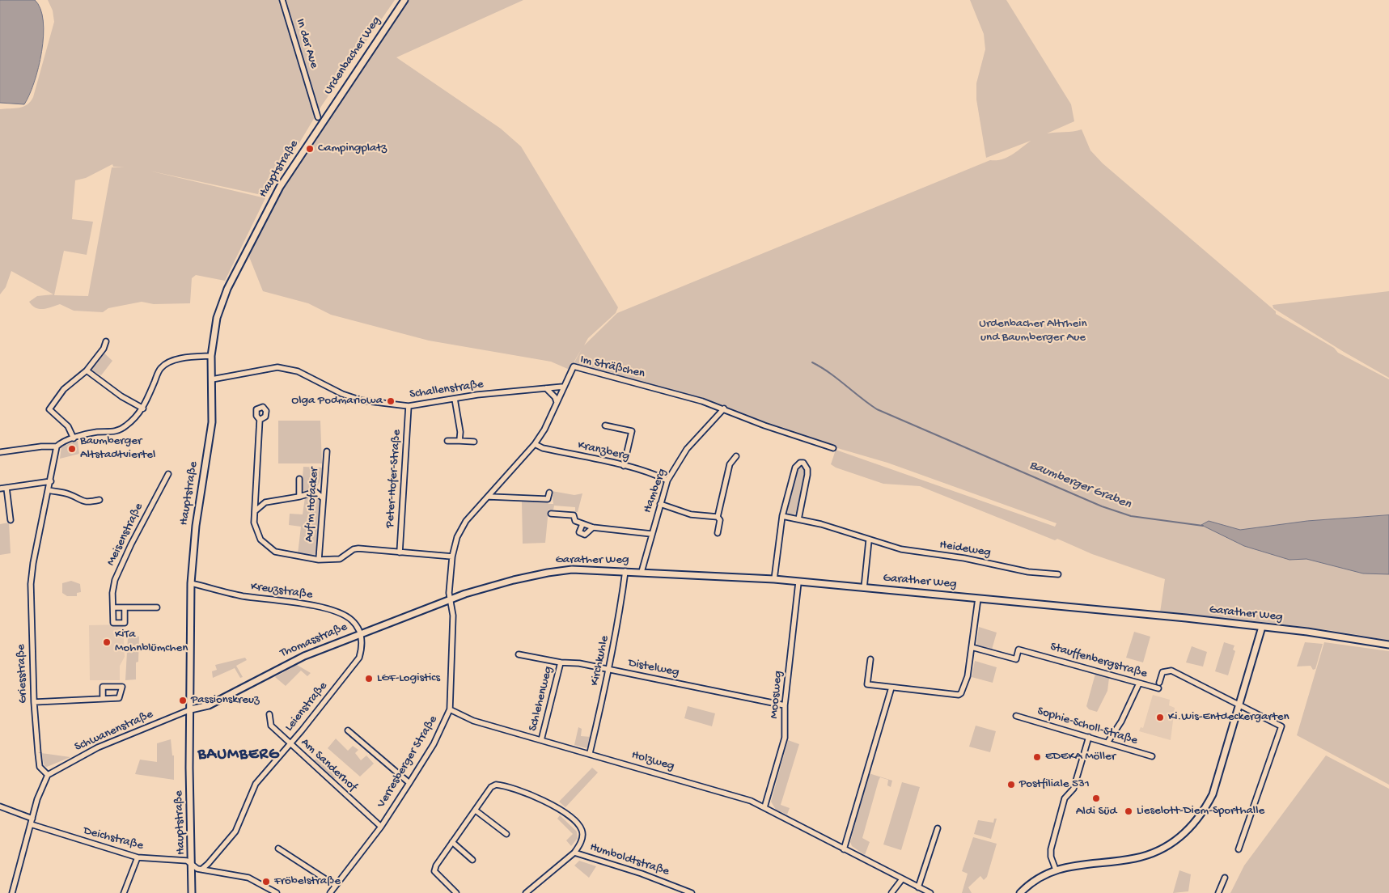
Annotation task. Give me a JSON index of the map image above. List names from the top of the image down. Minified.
{"streets":{"street":["In der Aue","Urdenbacher Weg","Hauptstraße","Im Sträßchen","Schallenstraße","Kranzberg","Peter-Hofer-Straße","Hamberg","Auf'm Hofacker","Meisenstraße","Heideweg","Garather Weg","Kreuzstraße","Thomasstraße","Kirchkuhle","Stauffenbergstraße","Distelweg","Griesstraße","Moosweg","Schlehenweg","Leienstraße","Sophie-Scholl-Straße","Schwanenstraße","Holzweg","Verresberger Straße","Am Sanderhof","Deichstraße","Humboldtstraße"]},"crossings":[["Urdenbacher Weg","Hauptstraße"],["Hauptstraße","Schallenstraße"],["Hauptstraße","Kreuzstraße"],["Hauptstraße","Thomasstraße"],["Hauptstraße","Schwanenstraße"],["Hauptstraße","Deichstraße"],["Im Sträßchen","Schallenstraße"],["Im Sträßchen","Kranzberg"],["Im Sträßchen","Hamberg"],["Im Sträßchen","Garather Weg"],["Im Sträßchen","Thomasstraße"],["Im Sträßchen","Verresberger Straße"],["Schallenstraße","Peter-Hofer-Straße"],["Kranzberg","Hamberg"],["Hamberg","Garather Weg"],["Garather Weg","Thomasstraße"],["Garather Weg","Kirchkuhle"],["Garather Weg","Moosweg"],["Garather Weg","Verresberger Straße"],["Kreuzstraße","Thomasstraße"],["Kreuzstraße","Leienstraße"],["Thomasstraße","Leienstraße"],["Thomasstraße","Schwanenstraße"],["Thomasstraße","Verresberger Straße"],["Kirchkuhle","Distelweg"],["Kirchkuhle","Holzweg"],["Distelweg","Moosweg"],["Distelweg","Schlehenweg"],["Griesstraße","Schwanenstraße"],["Moosweg","Holzweg"],["Schlehenweg","Holzweg"],["Leienstraße","Am Sanderhof"],["Holzweg","Verresberger Straße"],["Verresberger Straße","Am Sanderhof"]],"districts":["BAUMBERG"],"water":["Baumberger Graben"],"parks":["Urdenbacher Altrhein und Baumberger Aue"],"places":["Campingplatz","Olga Podmariowa","Baumberger Altstadtviertel","KiTa Mohnblümchen","LGF-Logistics","Passionskreuz","Ki.Wis-Entdeckergarten","EDEKA Möller","Postfiliale 531","Aldi Süd","Lieselott-Diem-Sporthalle","Fröbelstraße"]}
